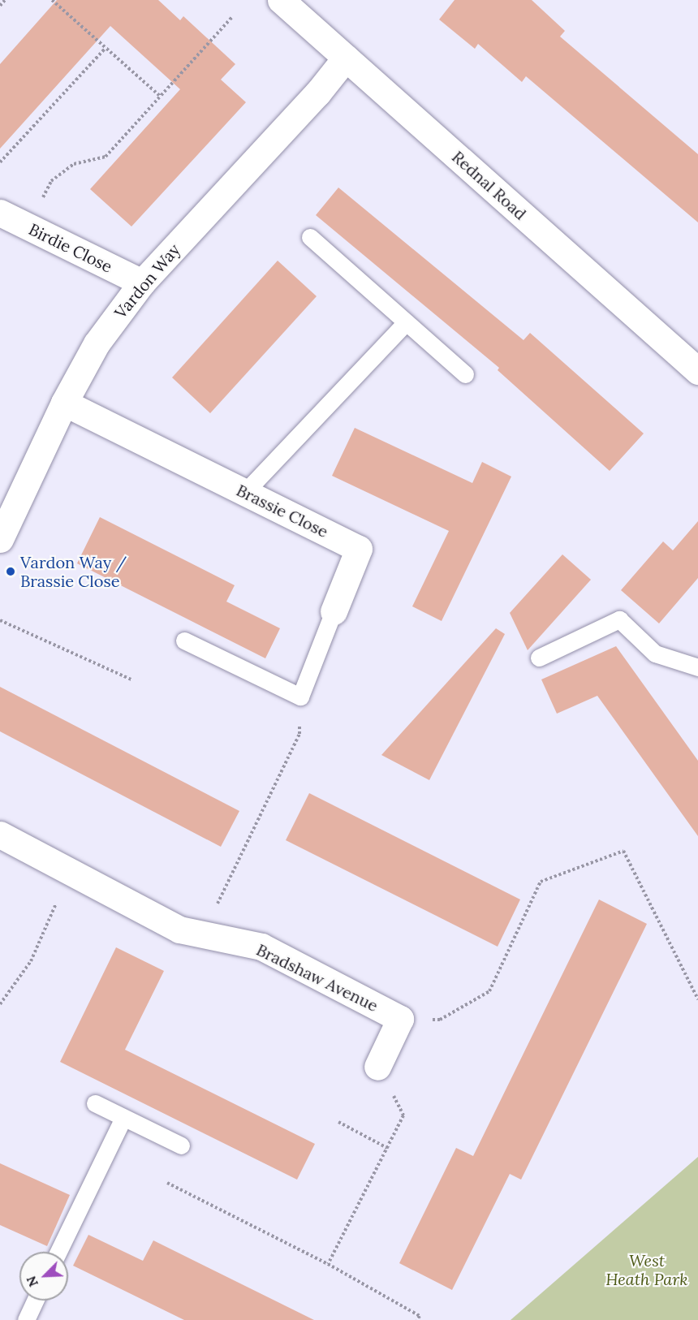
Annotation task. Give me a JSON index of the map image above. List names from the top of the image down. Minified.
{"streets":{"street":["Rednal Road","Birdie Close","Vardon Way","Brassie Close","Bradshaw Avenue"]},"crossings":[["Rednal Road","Vardon Way"],["Birdie Close","Vardon Way"],["Vardon Way","Brassie Close"]],"parks":["West Heath Park"],"places":["Vardon Way / Brassie Close"],"north":"bottom left"}
